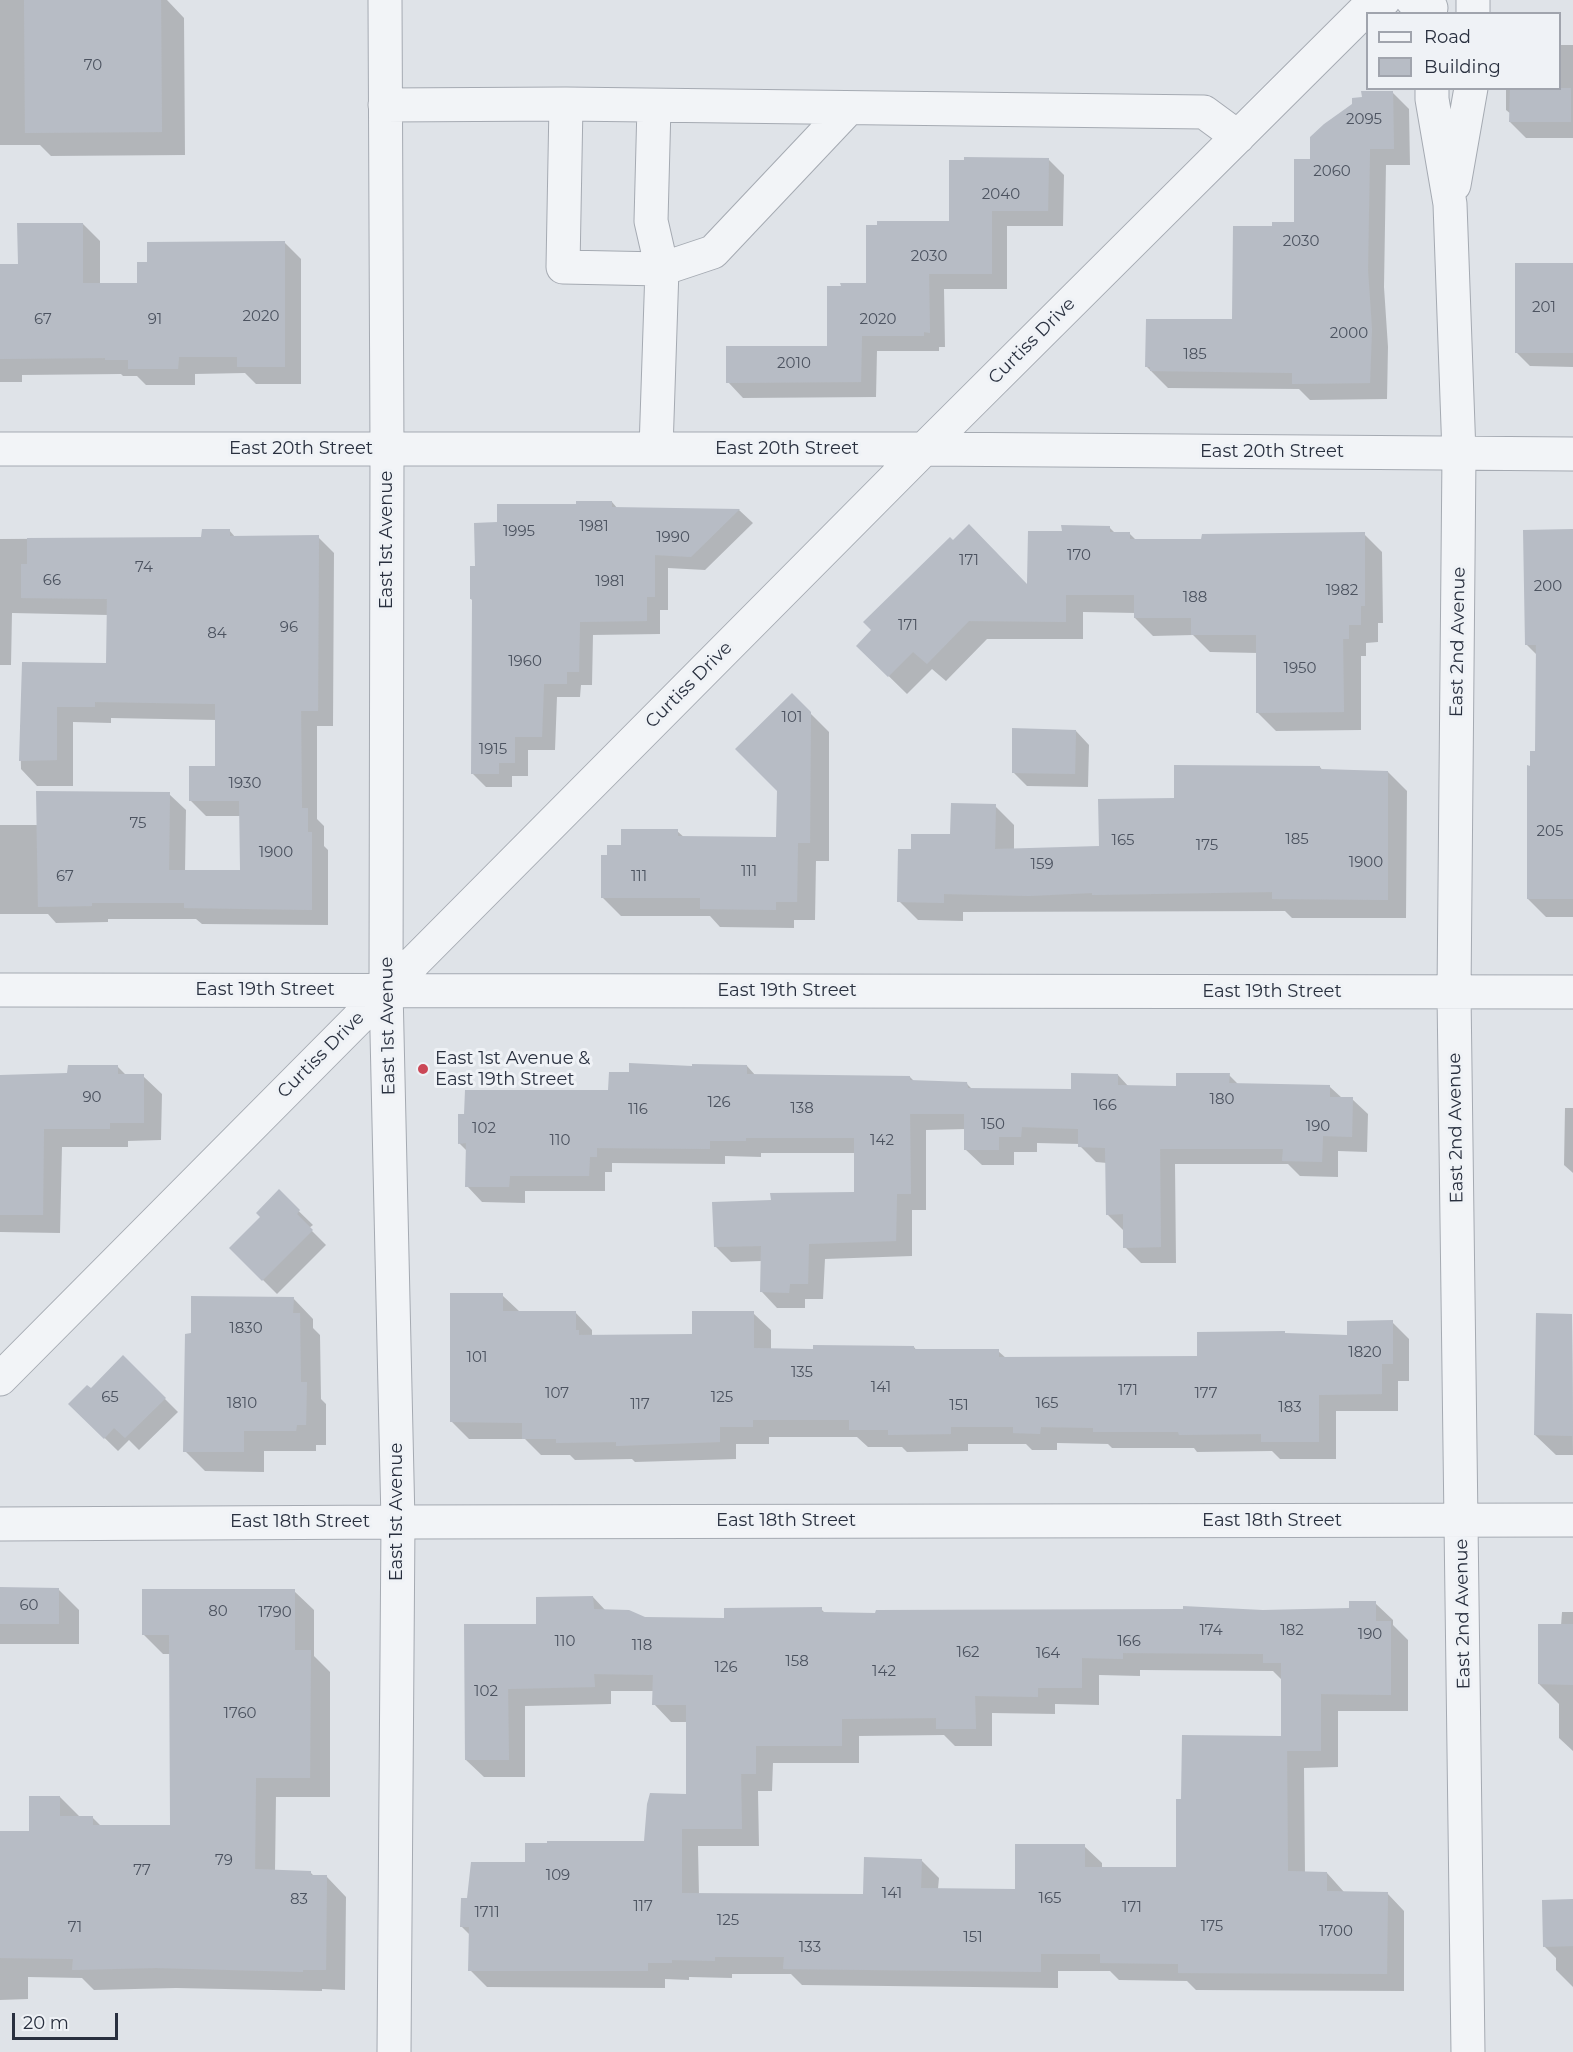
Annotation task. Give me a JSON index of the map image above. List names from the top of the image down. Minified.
{"streets":{"street":["Curtiss Drive","East 20th Street","East 1st Avenue","East 2nd Avenue","East 19th Street","East 18th Street"]},"crossings":[["Curtiss Drive","East 20th Street"],["Curtiss Drive","East 1st Avenue"],["Curtiss Drive","East 19th Street"],["East 20th Street","East 1st Avenue"],["East 20th Street","East 2nd Avenue"],["East 1st Avenue","East 19th Street"],["East 1st Avenue","East 18th Street"],["East 2nd Avenue","East 19th Street"],["East 2nd Avenue","East 18th Street"]],"places":["East 1st Avenue & East 19th Street"],"house_numbers":["70","2095","2060","2040","2030","2030","201","2020","67","91","2020","2000","185","2010","1981","1995","1990","170","171","74","66","1981","200","1982","188","171","96","84","1960","1950","101","1915","1930","75","205","185","165","175","1900","1900","159","111","67","111","90","180","126","166","138","116","150","190","102","110","142","1830","1820","101","135","141","171","107","177","65","125","1810","165","117","151","183","60","80","1790","174","182","190","110","166","118","162","164","158","126","142","102","1760","79","77","109","141","165","83","117","171","1711","125","175","71","1700","151","133"],"legend":["Road","Building"],"scale_bar":"20 m"}
